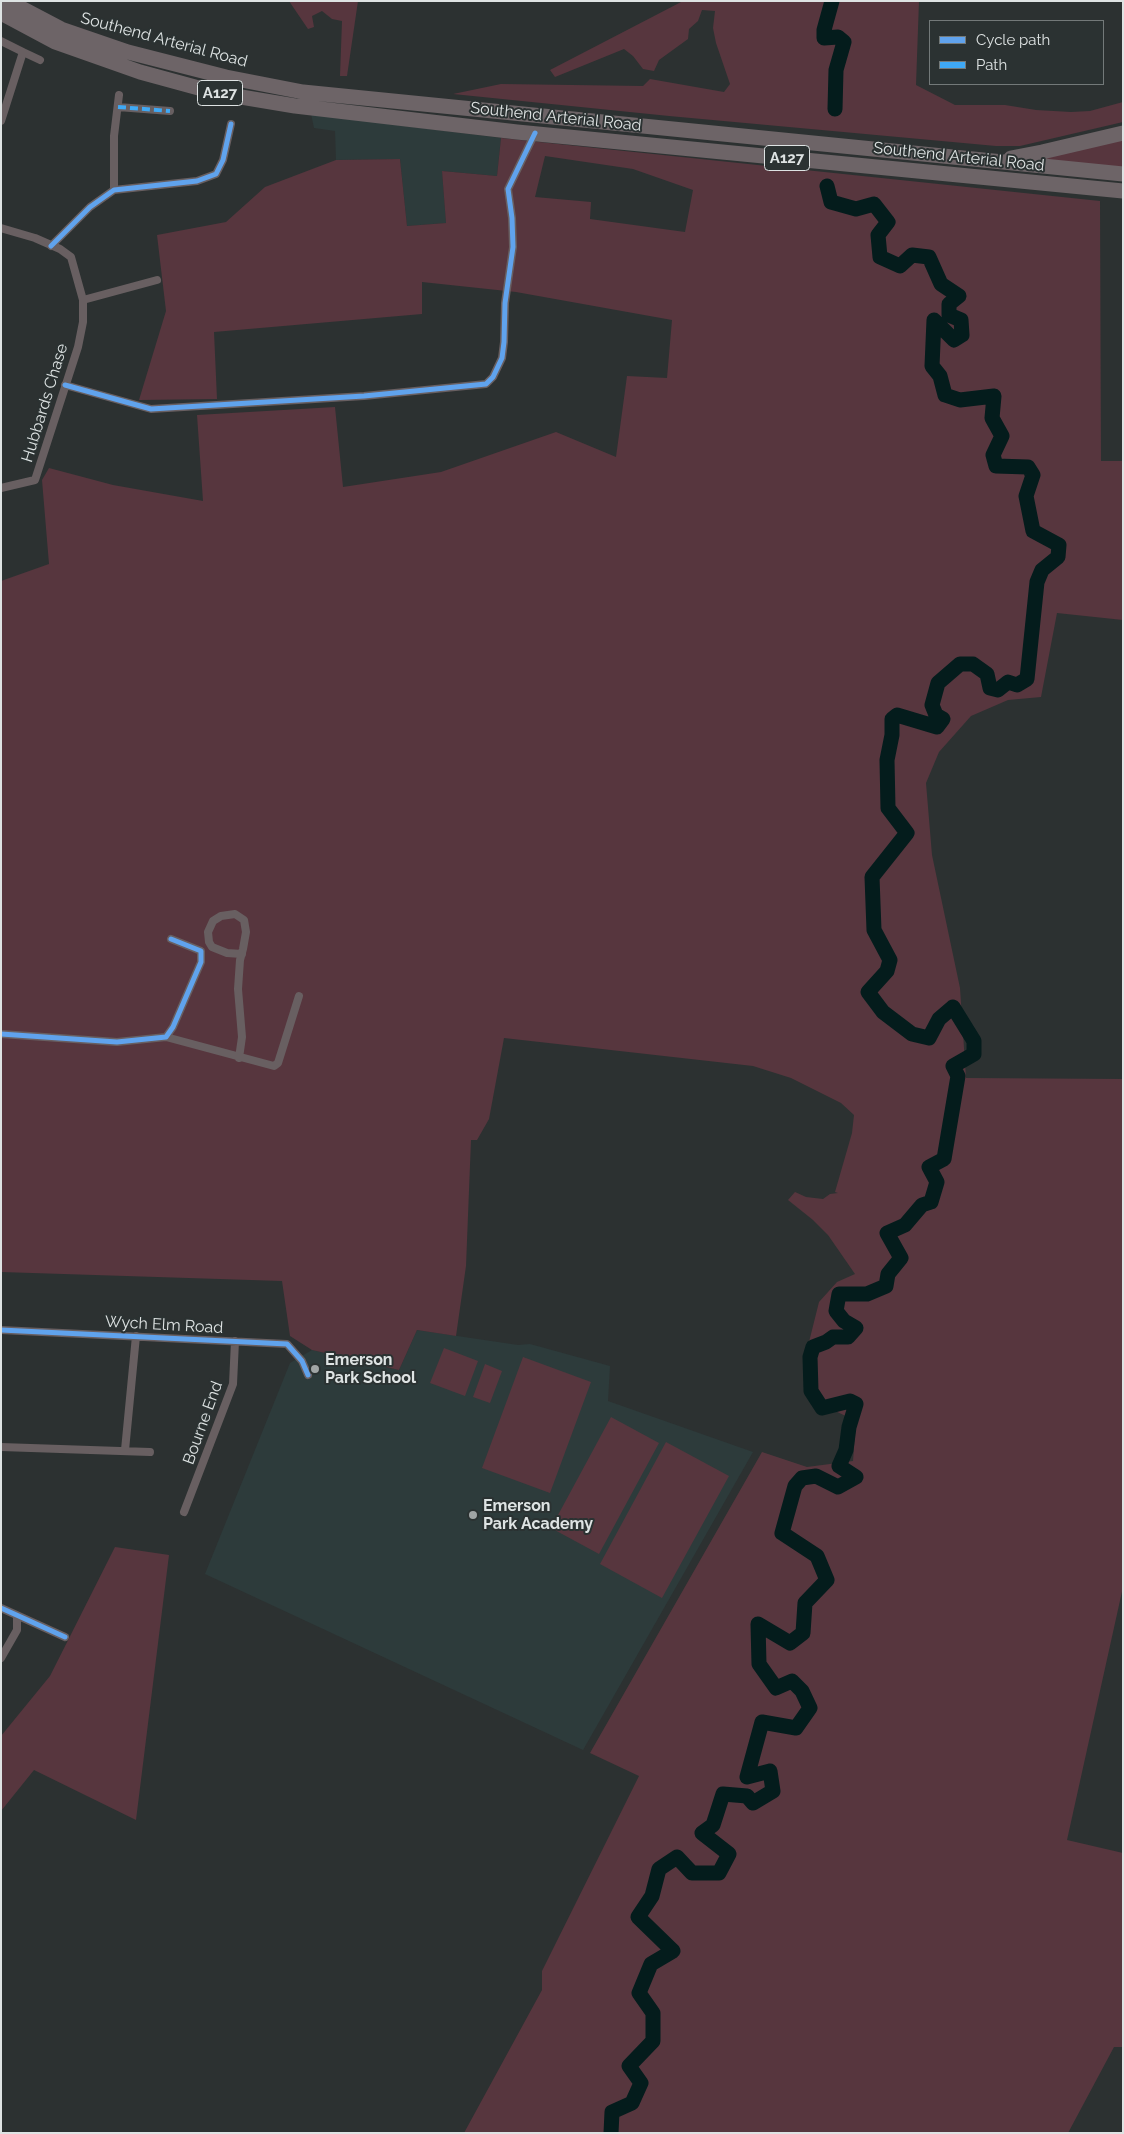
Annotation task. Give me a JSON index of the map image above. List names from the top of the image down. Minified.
{"streets":{"highway":["Southend Arterial Road","A127"],"street":["Hubbards Chase","Wych Elm Road","Bourne End"]},"crossings":[["Wych Elm Road","Bourne End"]],"places":["Emerson Park School","Emerson Park Academy"],"legend":["Cycle path","Path"]}
